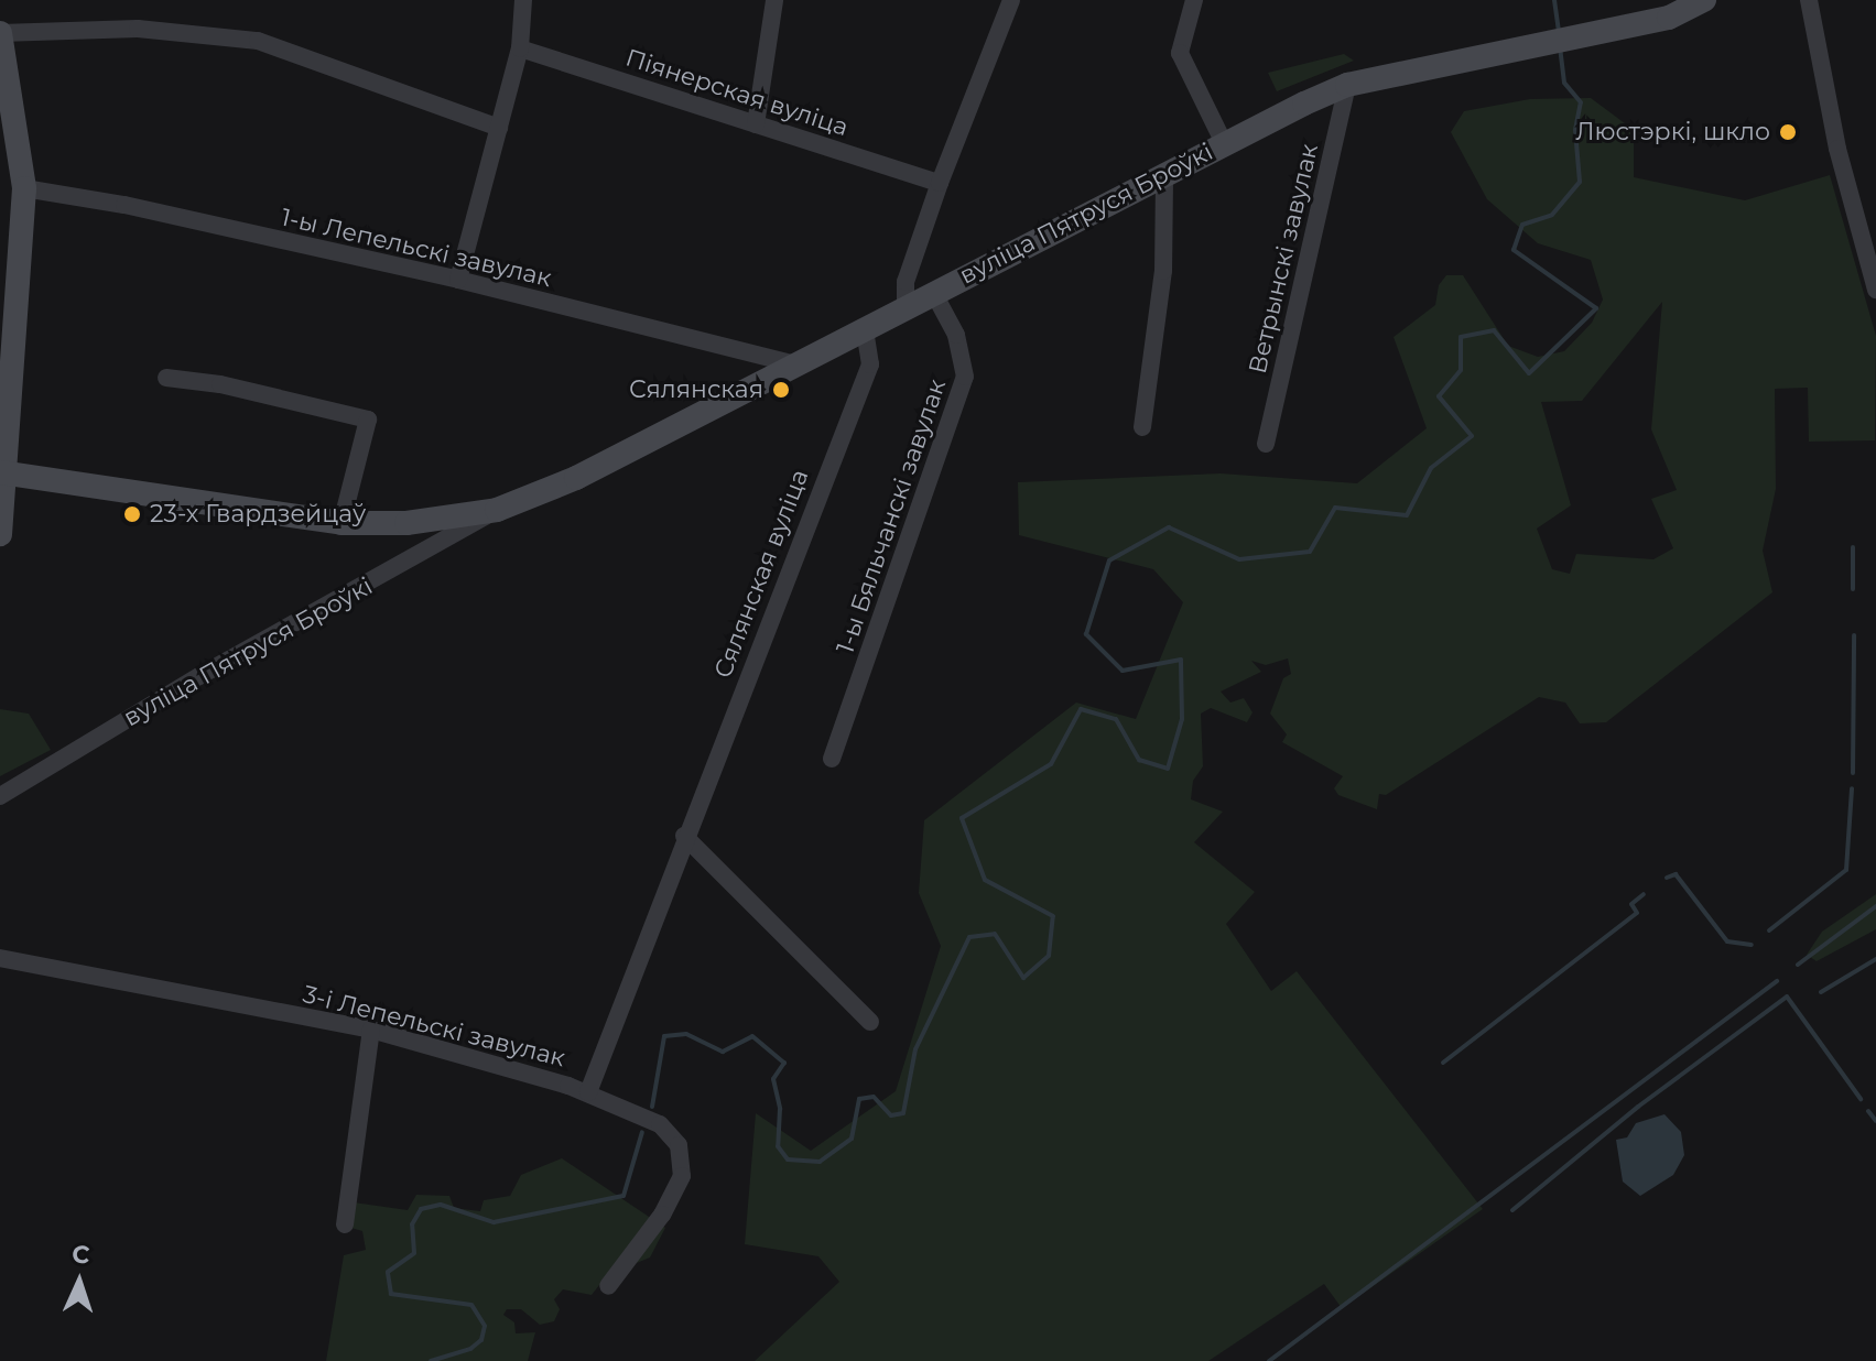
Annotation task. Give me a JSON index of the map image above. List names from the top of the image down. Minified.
{"streets":{"main road":["вуліца Пятруся Броўкі"],"street":["Піянерская вуліца","1-ы Лепельскі завулак","Ветрынскі завулак","1-ы Бяльчанскі завулак","Сялянская вуліца","3-і Лепельскі завулак"]},"crossings":[["вуліца Пятруся Броўкі","1-ы Лепельскі завулак"],["вуліца Пятруся Броўкі","Ветрынскі завулак"],["вуліца Пятруся Броўкі","1-ы Бяльчанскі завулак"],["вуліца Пятруся Броўкі","Сялянская вуліца"],["Сялянская вуліца","3-і Лепельскі завулак"]],"places":["Люстэркі, шкло","Сялянская","23-х Гвардзейцаў"],"north":"top"}
